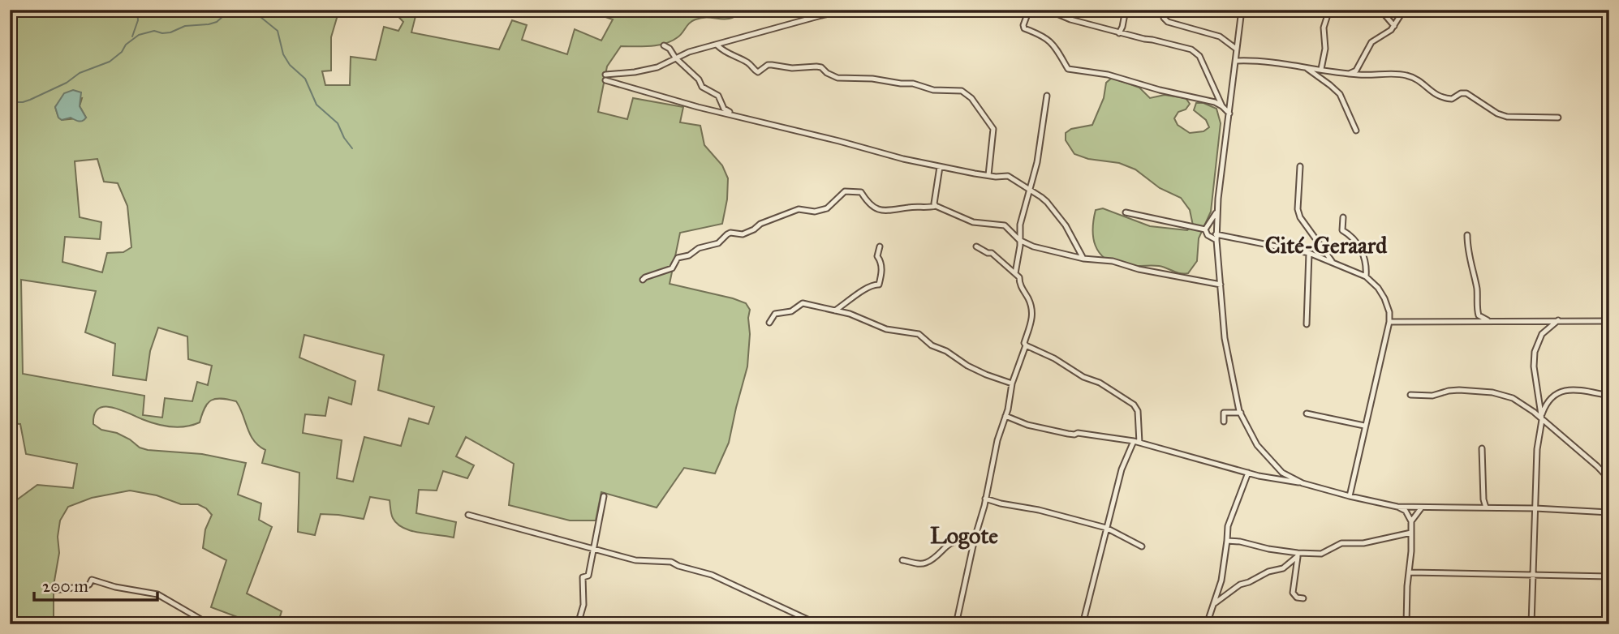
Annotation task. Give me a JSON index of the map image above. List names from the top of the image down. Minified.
{"districts":["Cité-Geraard","Logote"],"scale_bar":"200 m"}
